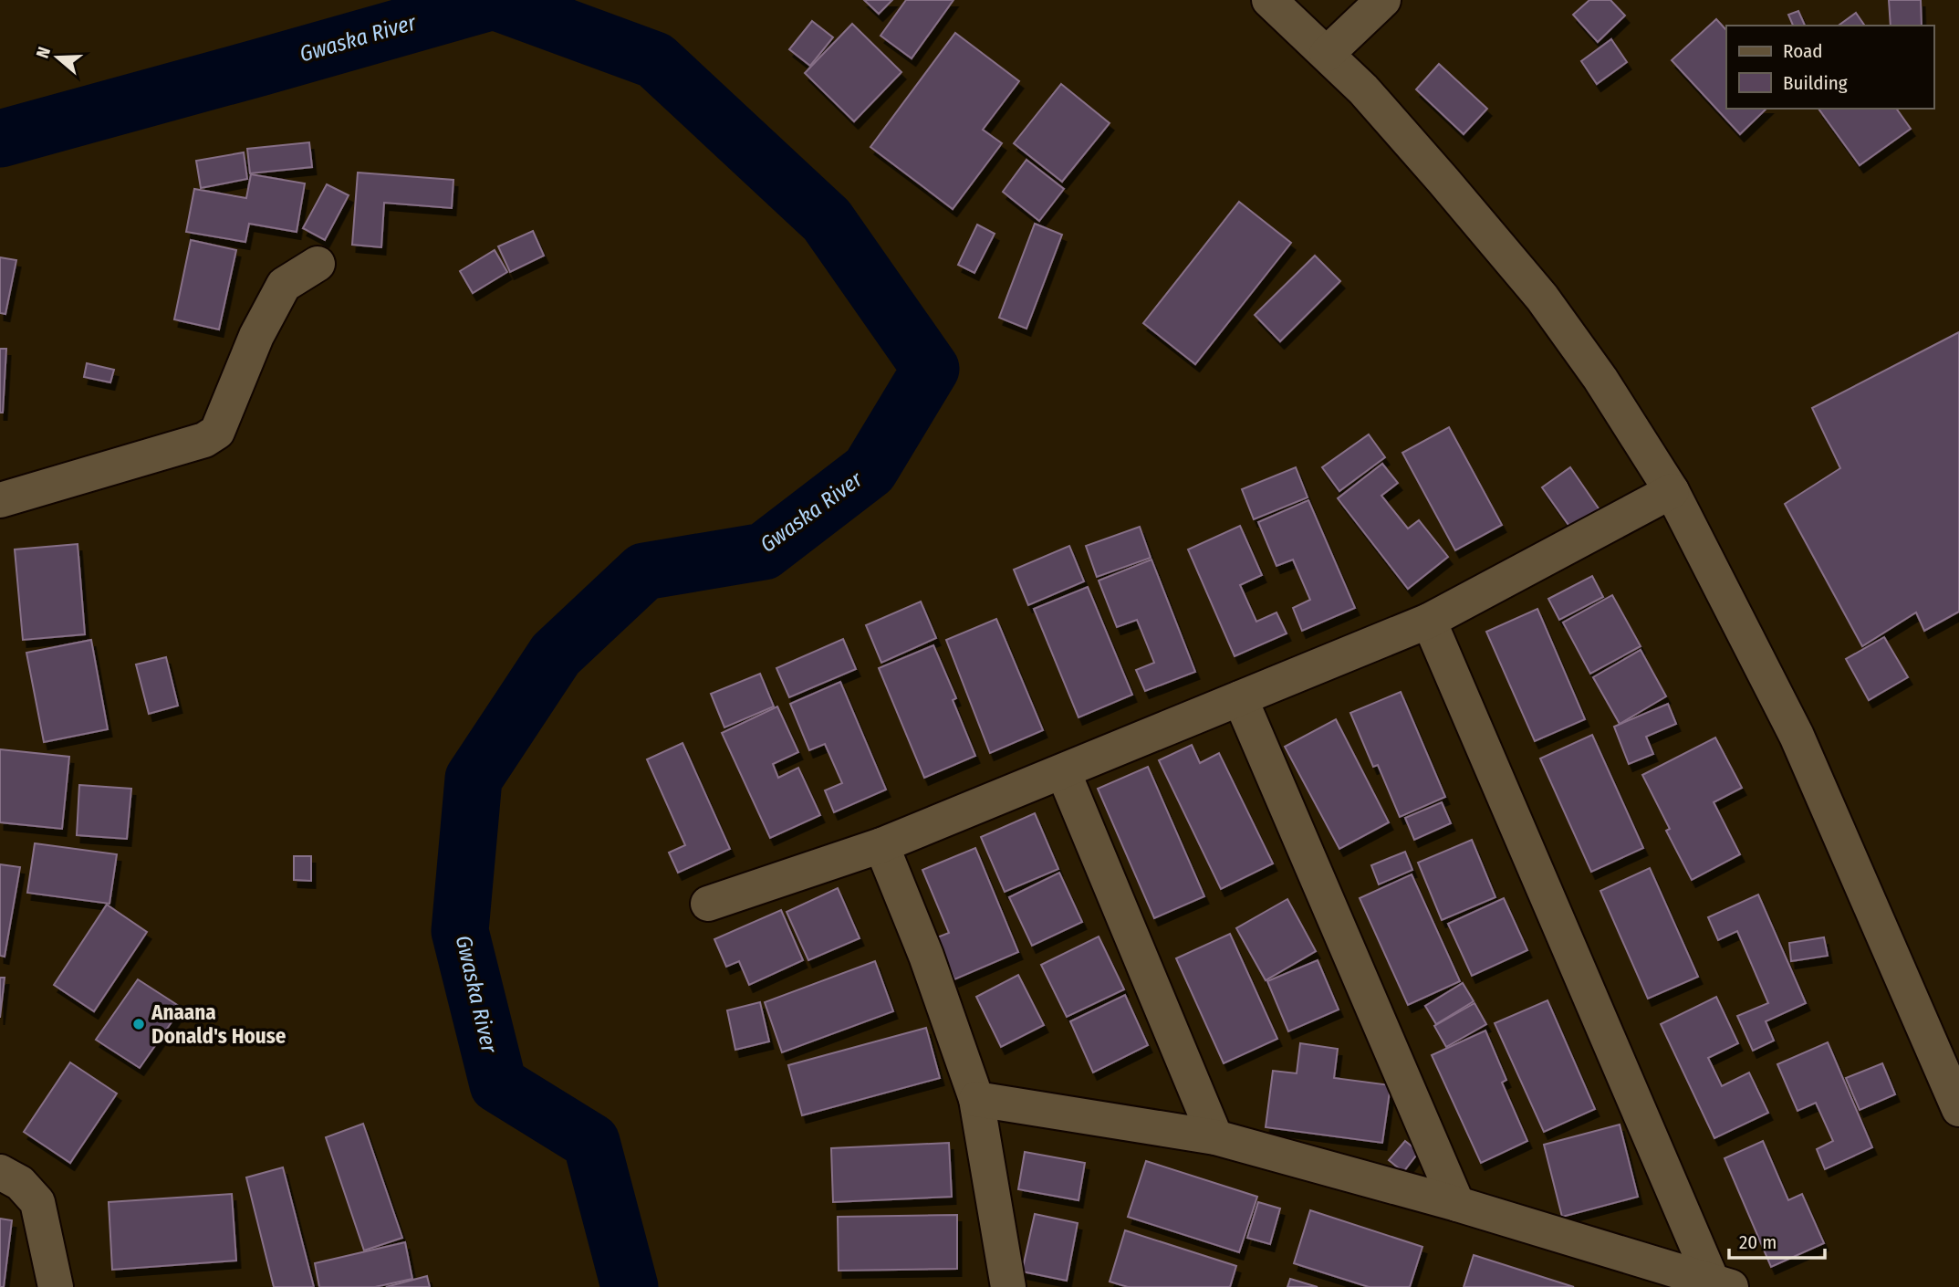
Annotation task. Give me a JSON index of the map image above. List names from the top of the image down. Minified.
{"water":["Gwaska River"],"places":["Anaana Donald's House"],"legend":["Road","Building"],"scale_bar":"20 m","north":"left"}
